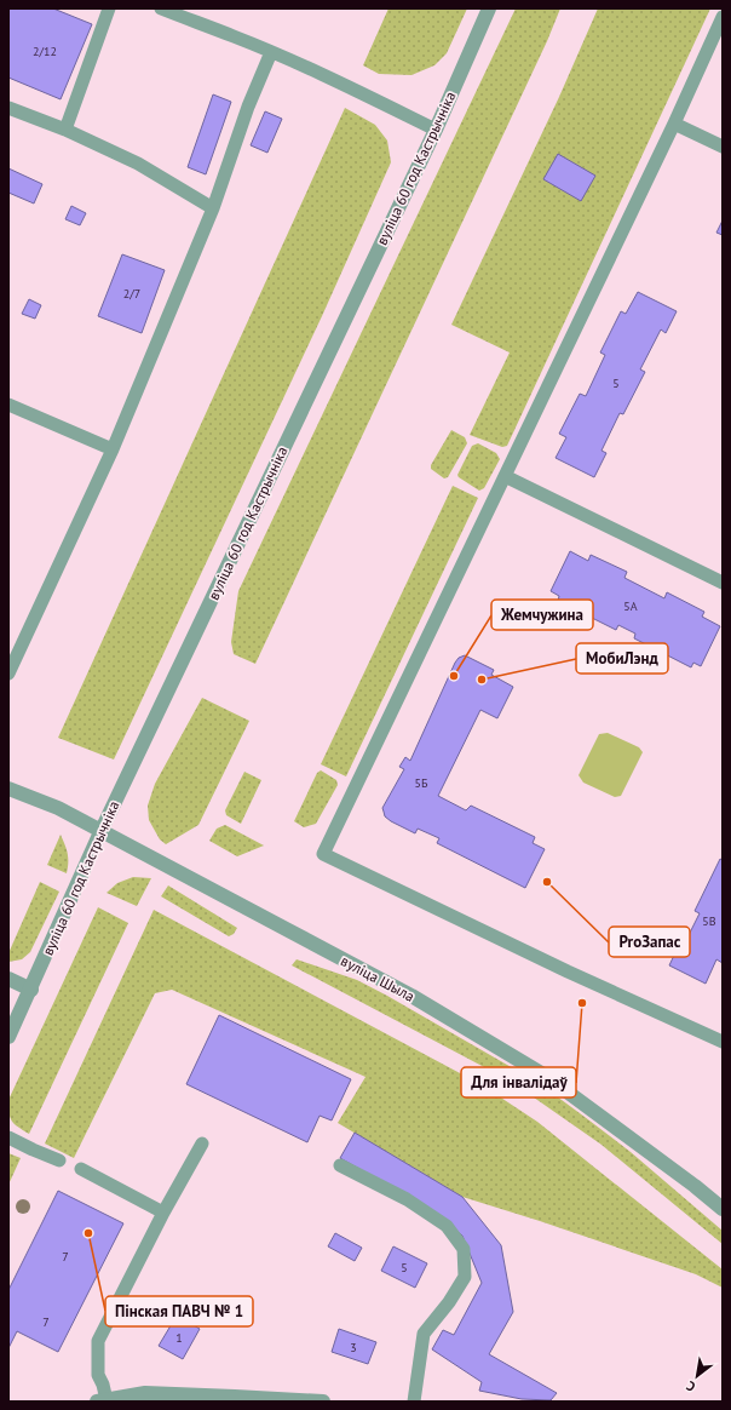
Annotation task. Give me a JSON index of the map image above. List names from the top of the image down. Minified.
{"streets":{"street":["вуліца 60 год Кастрычніка","вуліца Шыла"]},"crossings":[["вуліца 60 год Кастрычніка","вуліца Шыла"]],"places":["Жемчужина","МобиЛэнд","ProЗапас","Для інвалідаў","Пінская ПАВЧ № 1"],"house_numbers":["2/12","2/7","5","5А","5Б","5В","7","5","7","1","3"],"north":"bottom left"}
